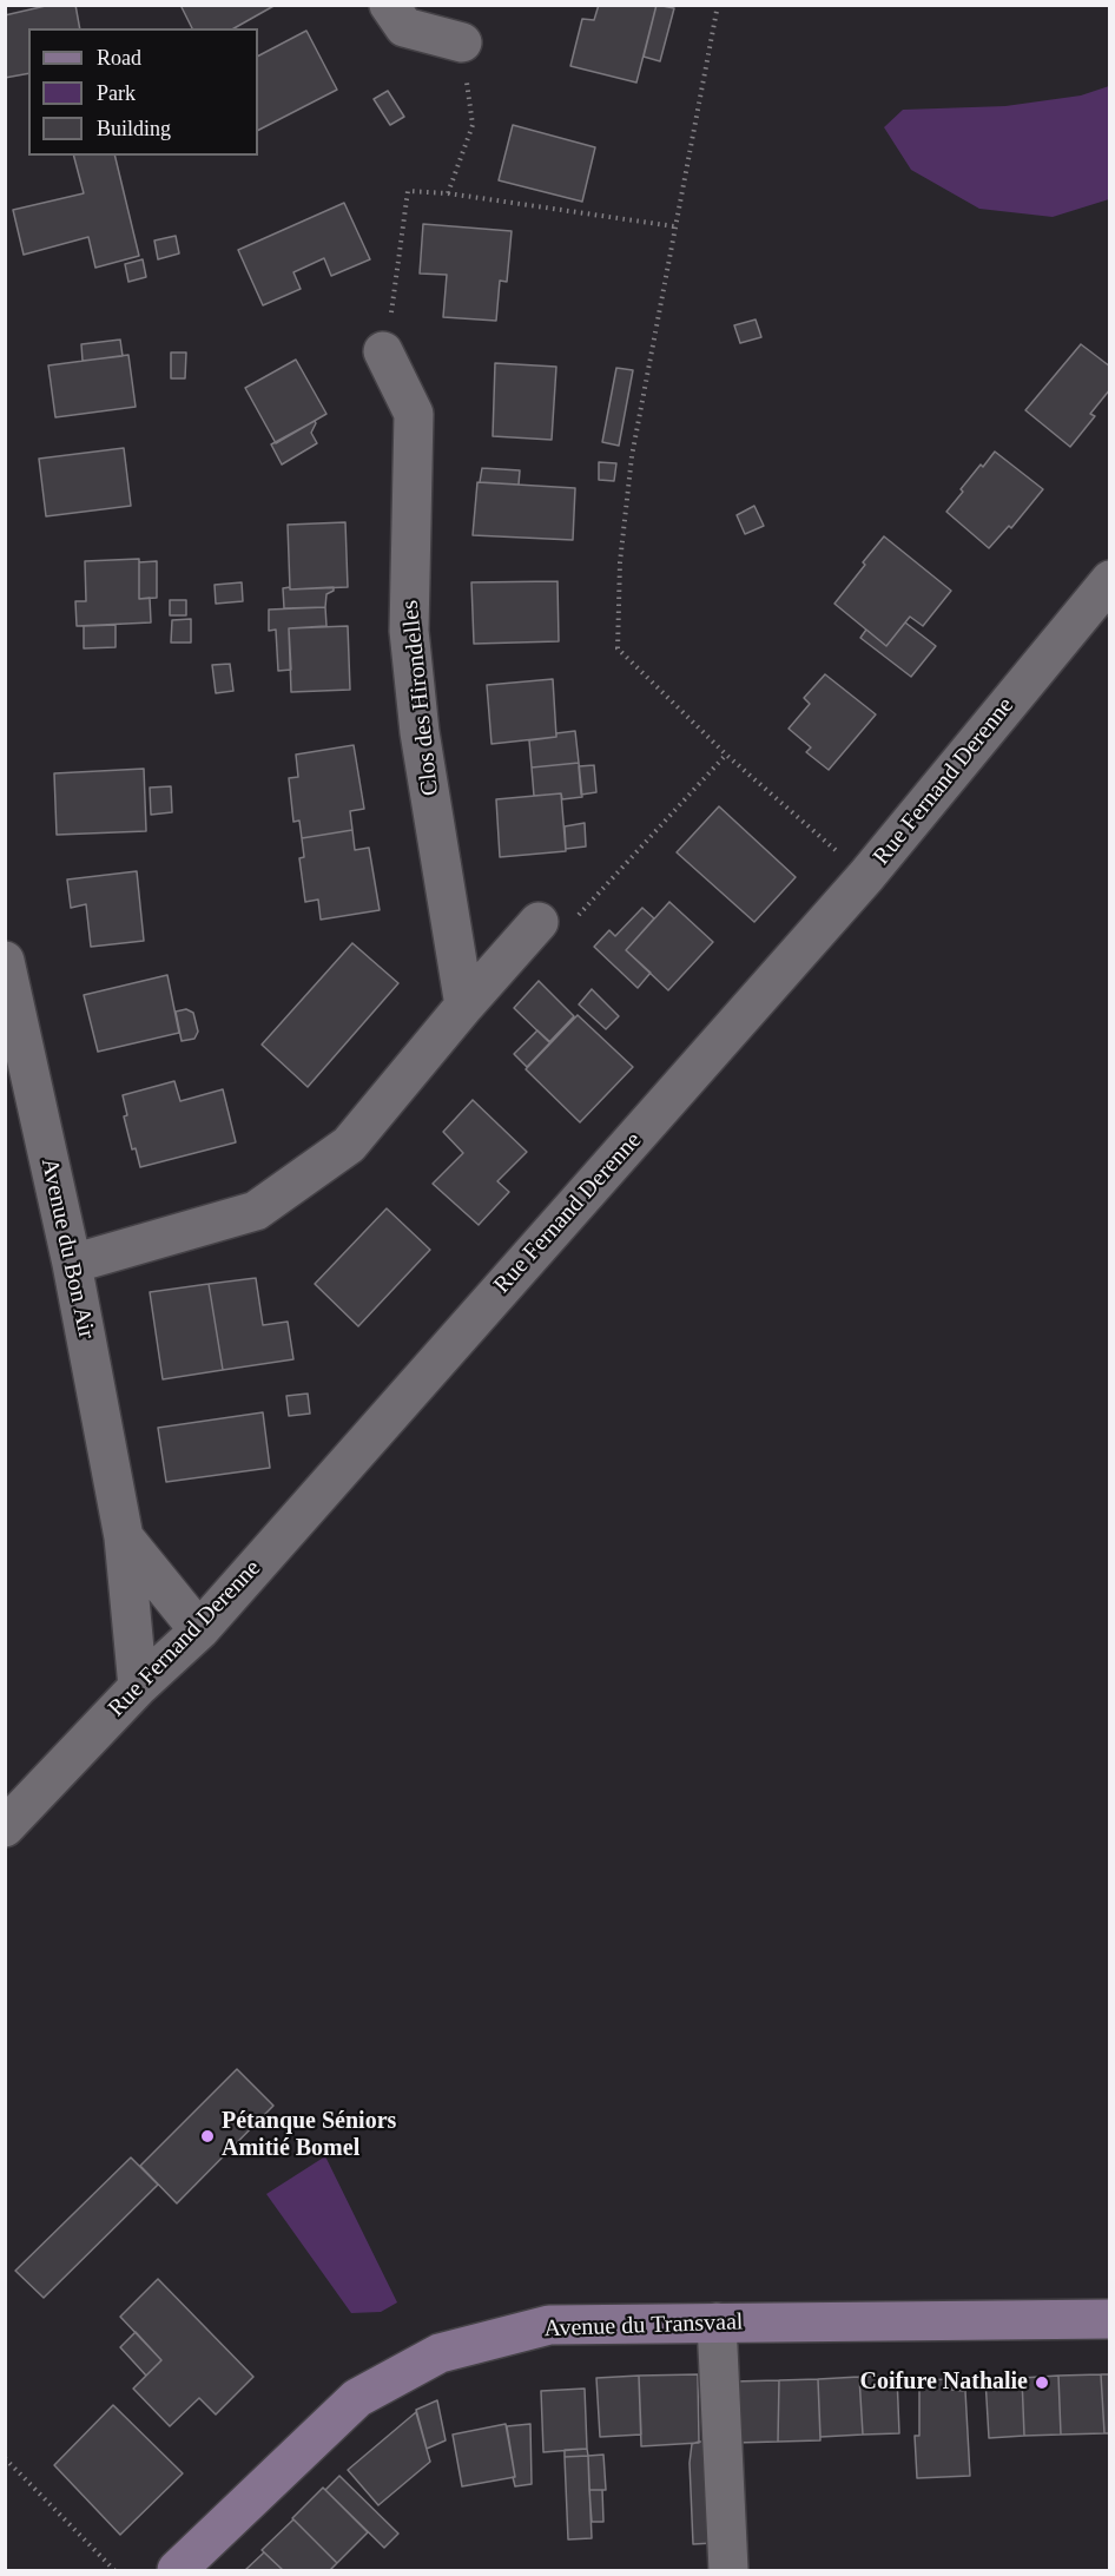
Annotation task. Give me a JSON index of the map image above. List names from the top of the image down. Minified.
{"streets":{"street":["Clos des Hirondelles","Rue Fernand Derenne","Avenue du Bon Air","Avenue du Transvaal"]},"crossings":[["Rue Fernand Derenne","Avenue du Bon Air"]],"places":["Pétanque Séniors Amitié Bomel","Coifure Nathalie"],"legend":["Road","Park","Building"]}
